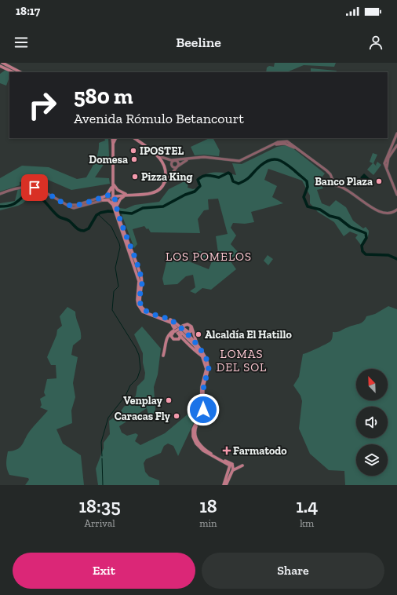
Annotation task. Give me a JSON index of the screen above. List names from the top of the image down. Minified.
{"districts":["LOS POMELOS","LOMAS DEL SOL"],"places":{"other":["IPOSTEL","Domesa","Pizza King","Banco Plaza","Alcaldía El Hatillo","Venplay","Caracas Fly"],"health":["Farmatodo"]},"north":"top left","page":{"status":"18:17","header":"Beeline","turn":["580 m","Avenida Rómulo Betancourt"],"eta":["18:35","Arrival","18","min","1.4","km"],"buttons":["Exit","Share"]}}
